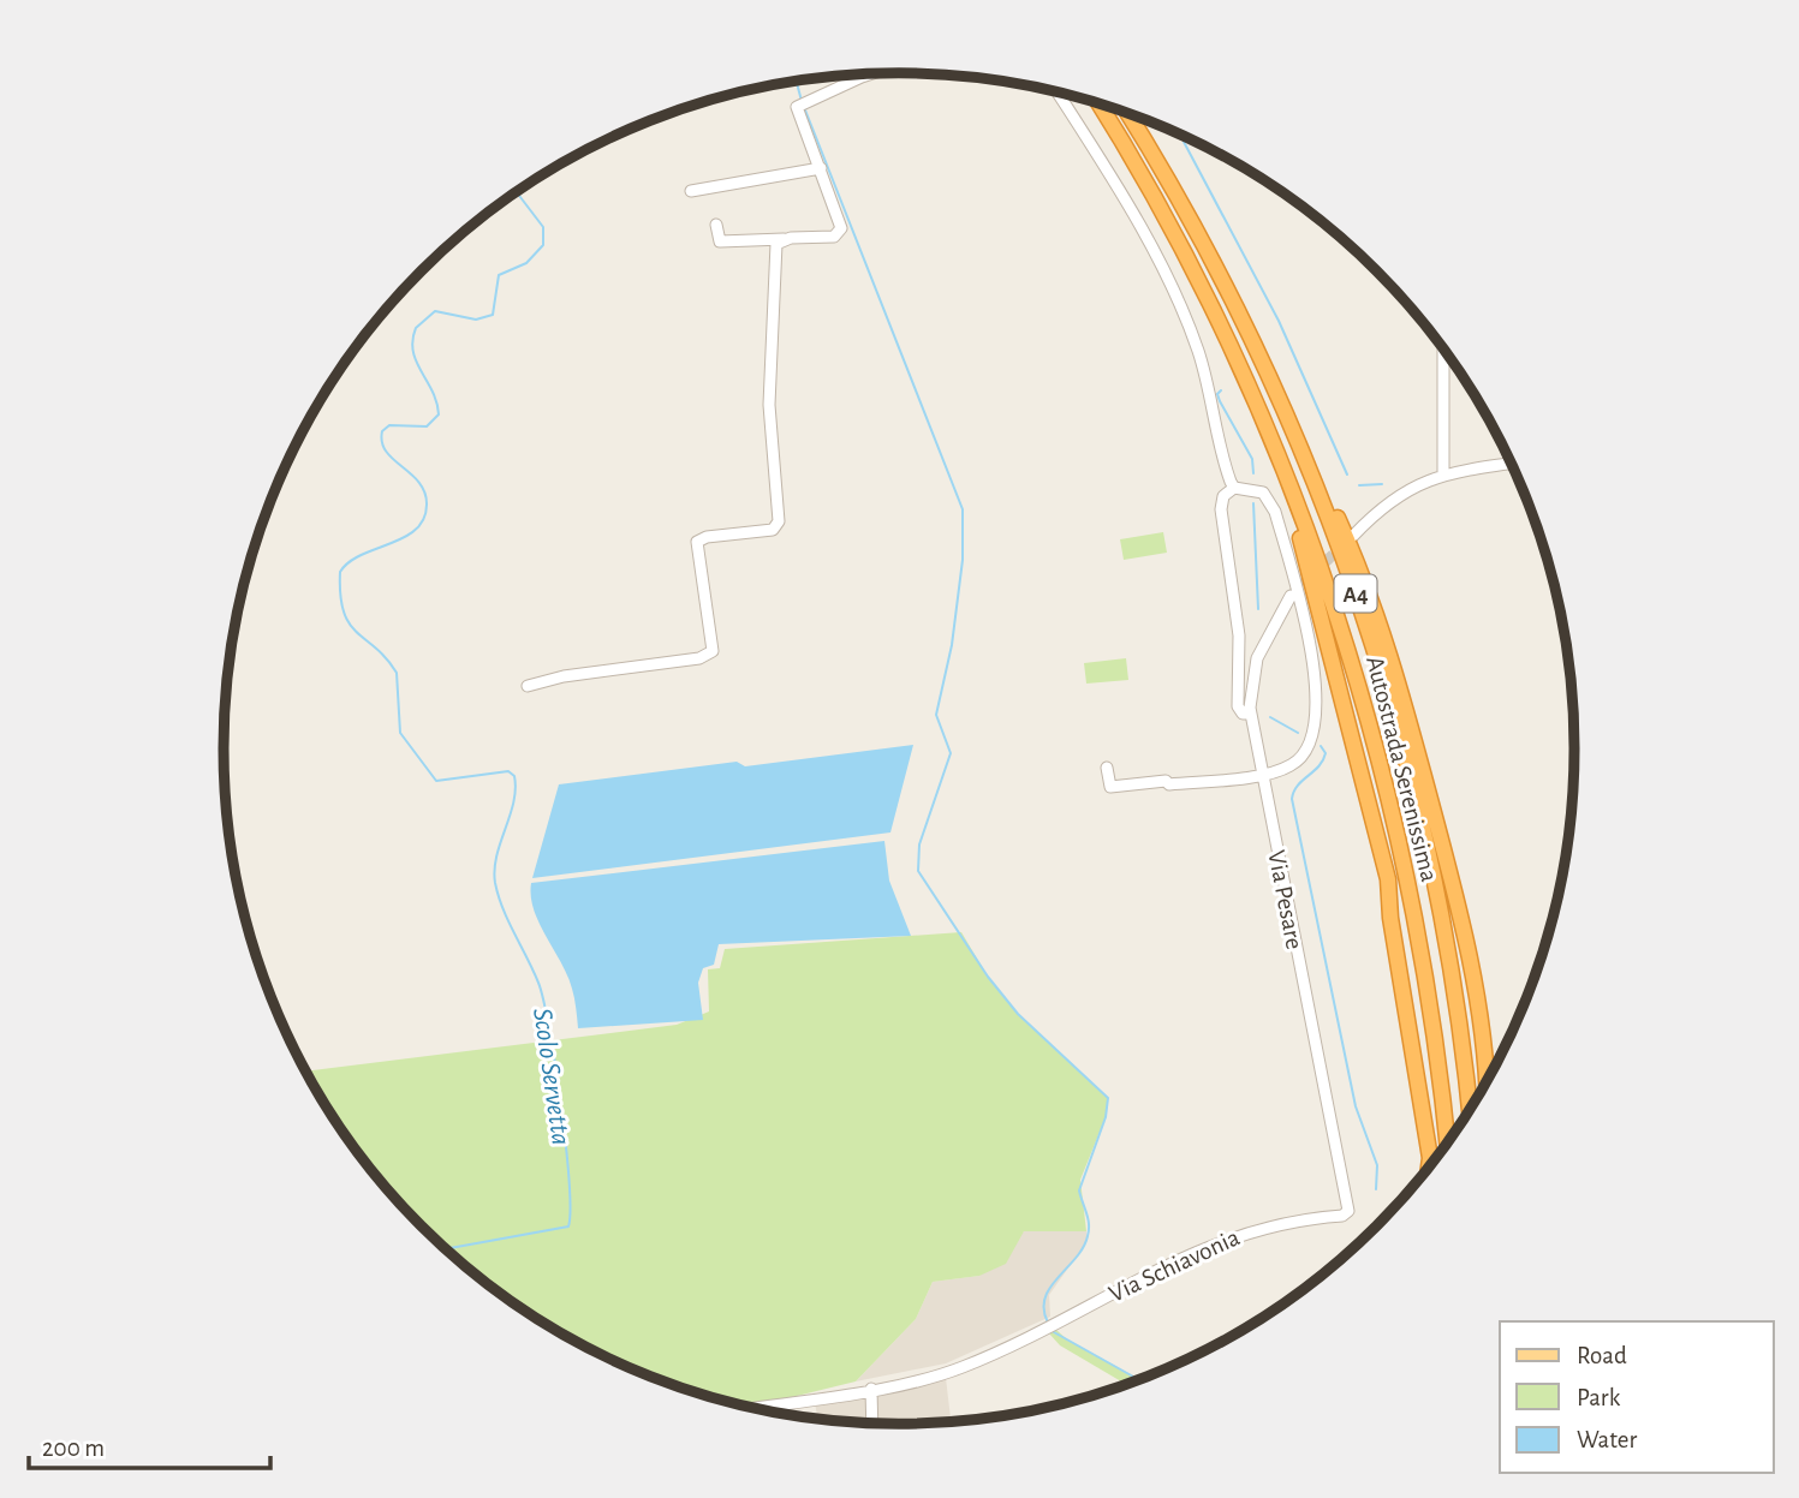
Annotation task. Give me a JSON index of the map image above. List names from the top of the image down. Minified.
{"streets":{"highway":["A4","Autostrada Serenissima"],"street":["Via Pesare","Via Schiavonia"]},"crossings":[["Via Pesare","Via Schiavonia"]],"water":["Scolo Servetta"],"legend":["Road","Park","Water"],"scale_bar":"200 m"}
